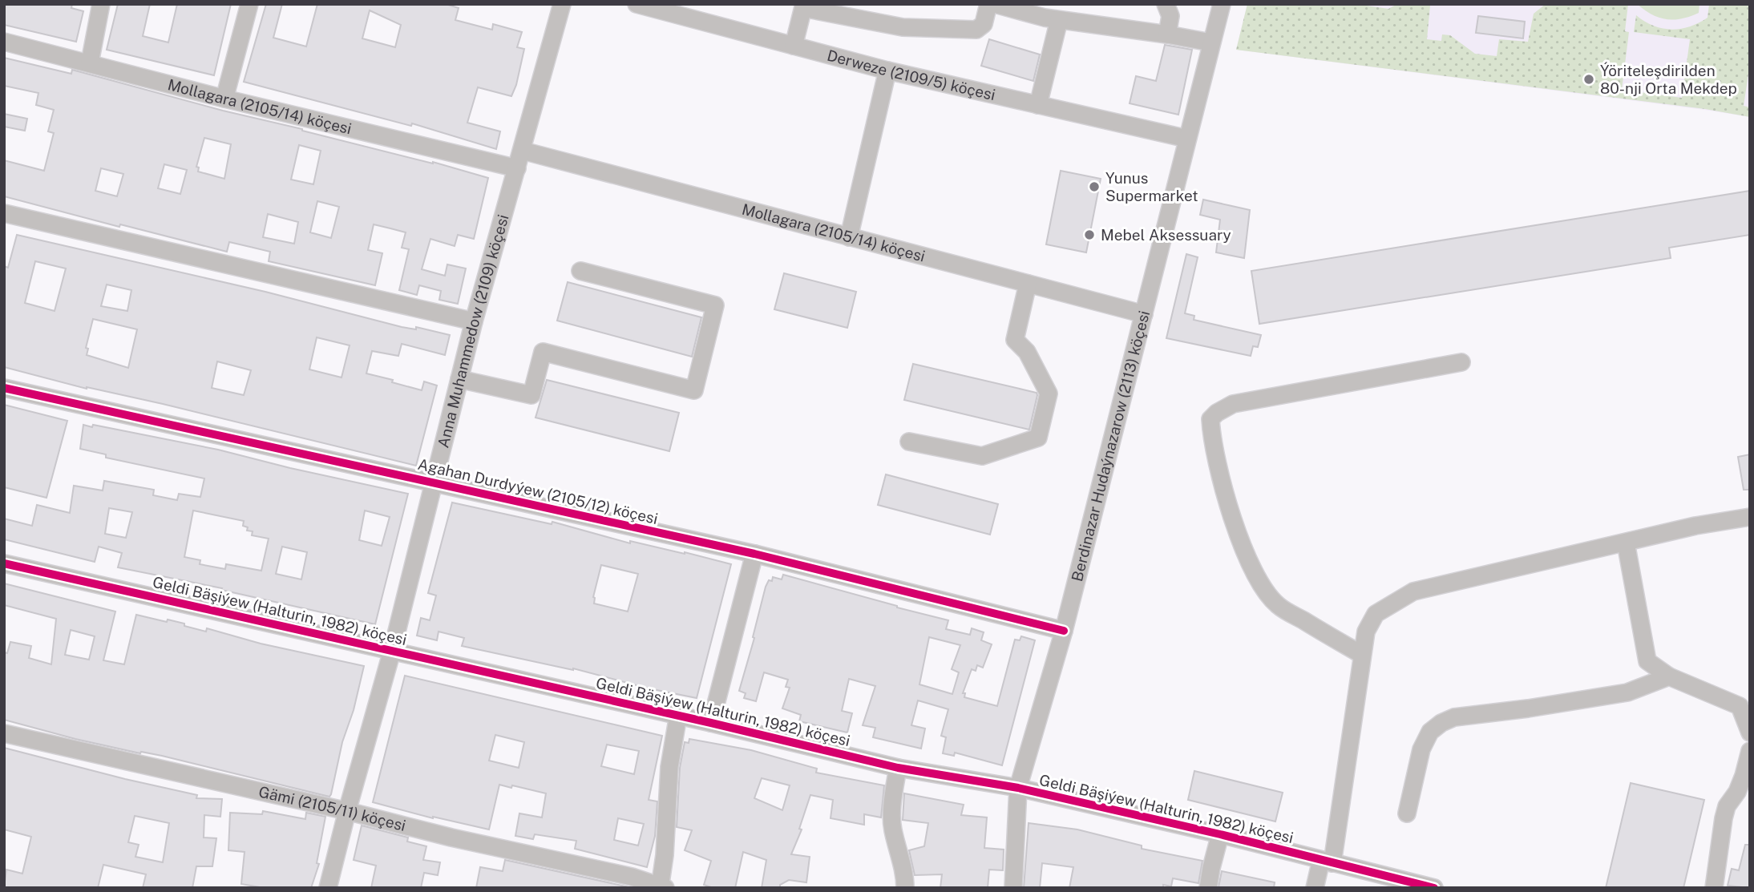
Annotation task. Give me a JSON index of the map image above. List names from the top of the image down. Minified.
{"streets":{"street":["Derweze (2109/5) köçesi","Mollagara (2105/14) köçesi","Anna Muhammedow (2109) köçesi","Berdinazar Hudaýnazarow (2113) köçesi","Agahan Durdyýew (2105/12) köçesi","Geldi Bäşiýew (Halturin, 1982) köçesi","Gämi (2105/11) köçesi"]},"crossings":[["Derweze (2109/5) köçesi","Berdinazar Hudaýnazarow (2113) köçesi"],["Mollagara (2105/14) köçesi","Anna Muhammedow (2109) köçesi"],["Mollagara (2105/14) köçesi","Berdinazar Hudaýnazarow (2113) köçesi"],["Anna Muhammedow (2109) köçesi","Agahan Durdyýew (2105/12) köçesi"],["Anna Muhammedow (2109) köçesi","Geldi Bäşiýew (Halturin, 1982) köçesi"],["Anna Muhammedow (2109) köçesi","Gämi (2105/11) köçesi"],["Berdinazar Hudaýnazarow (2113) köçesi","Agahan Durdyýew (2105/12) köçesi"],["Berdinazar Hudaýnazarow (2113) köçesi","Geldi Bäşiýew (Halturin, 1982) köçesi"]],"places":["Ýöriteleşdirilden 80-nji Orta Mekdep","Yunus Supermarket","Mebel Aksessuary"]}
